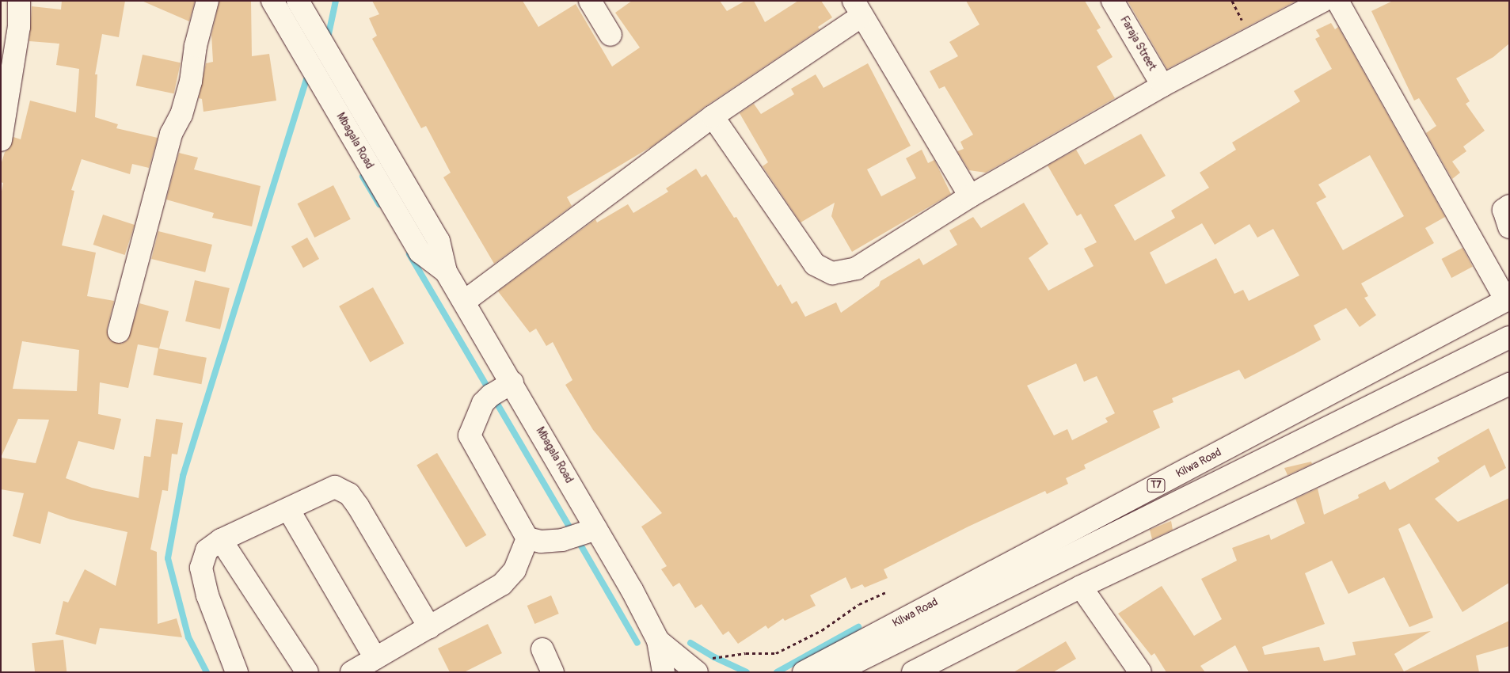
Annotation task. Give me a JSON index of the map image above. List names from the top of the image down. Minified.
{"streets":{"main road":["Faraja Street","Mbagala Road","Kilwa Road","T7"]}}
